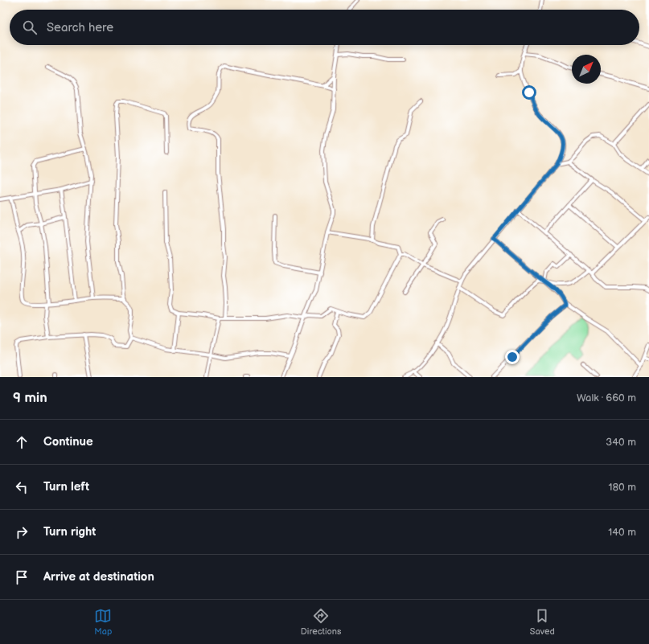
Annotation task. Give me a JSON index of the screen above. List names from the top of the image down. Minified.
{"north":"top right","page":{"search":"Search here","heading":["9 min","Walk · 660 m"],"list":[["Continue","340 m"],["Turn left","180 m"],["Turn right","140 m"],"Arrive at destination"],"nav":["Map","Directions","Saved"]}}
